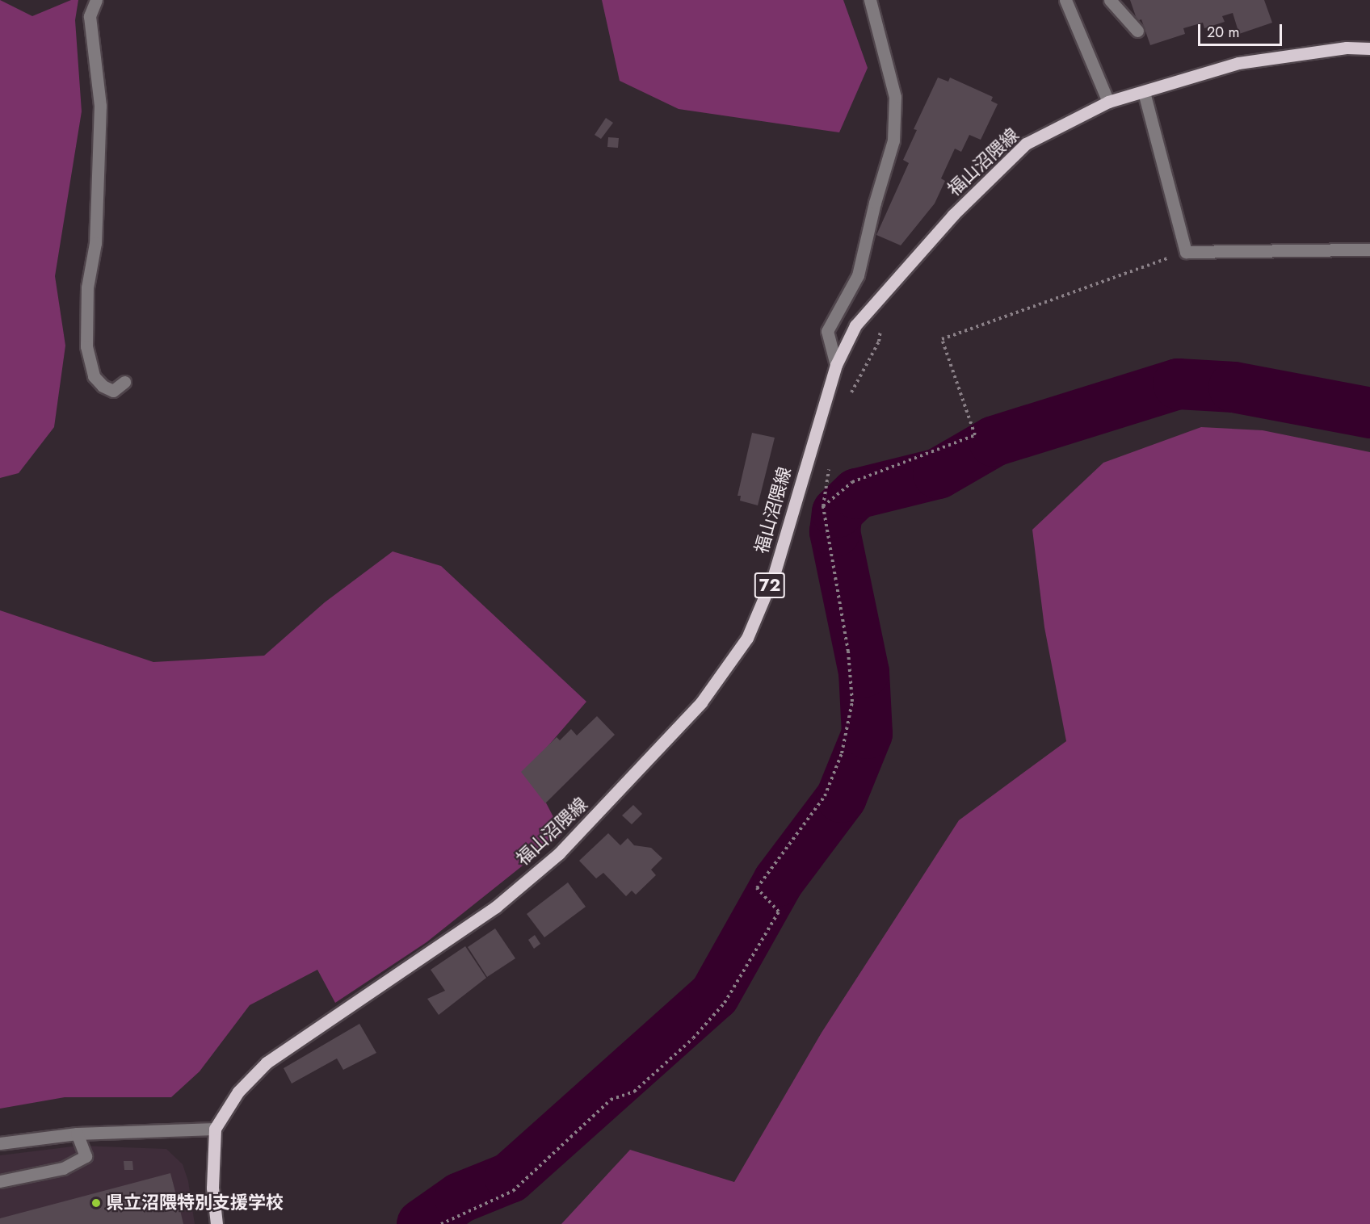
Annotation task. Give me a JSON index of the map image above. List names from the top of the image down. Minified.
{"streets":{"main road":["福山沼隈線","72"]},"places":["県立沼隈特別支援学校"],"scale_bar":"20 m"}
